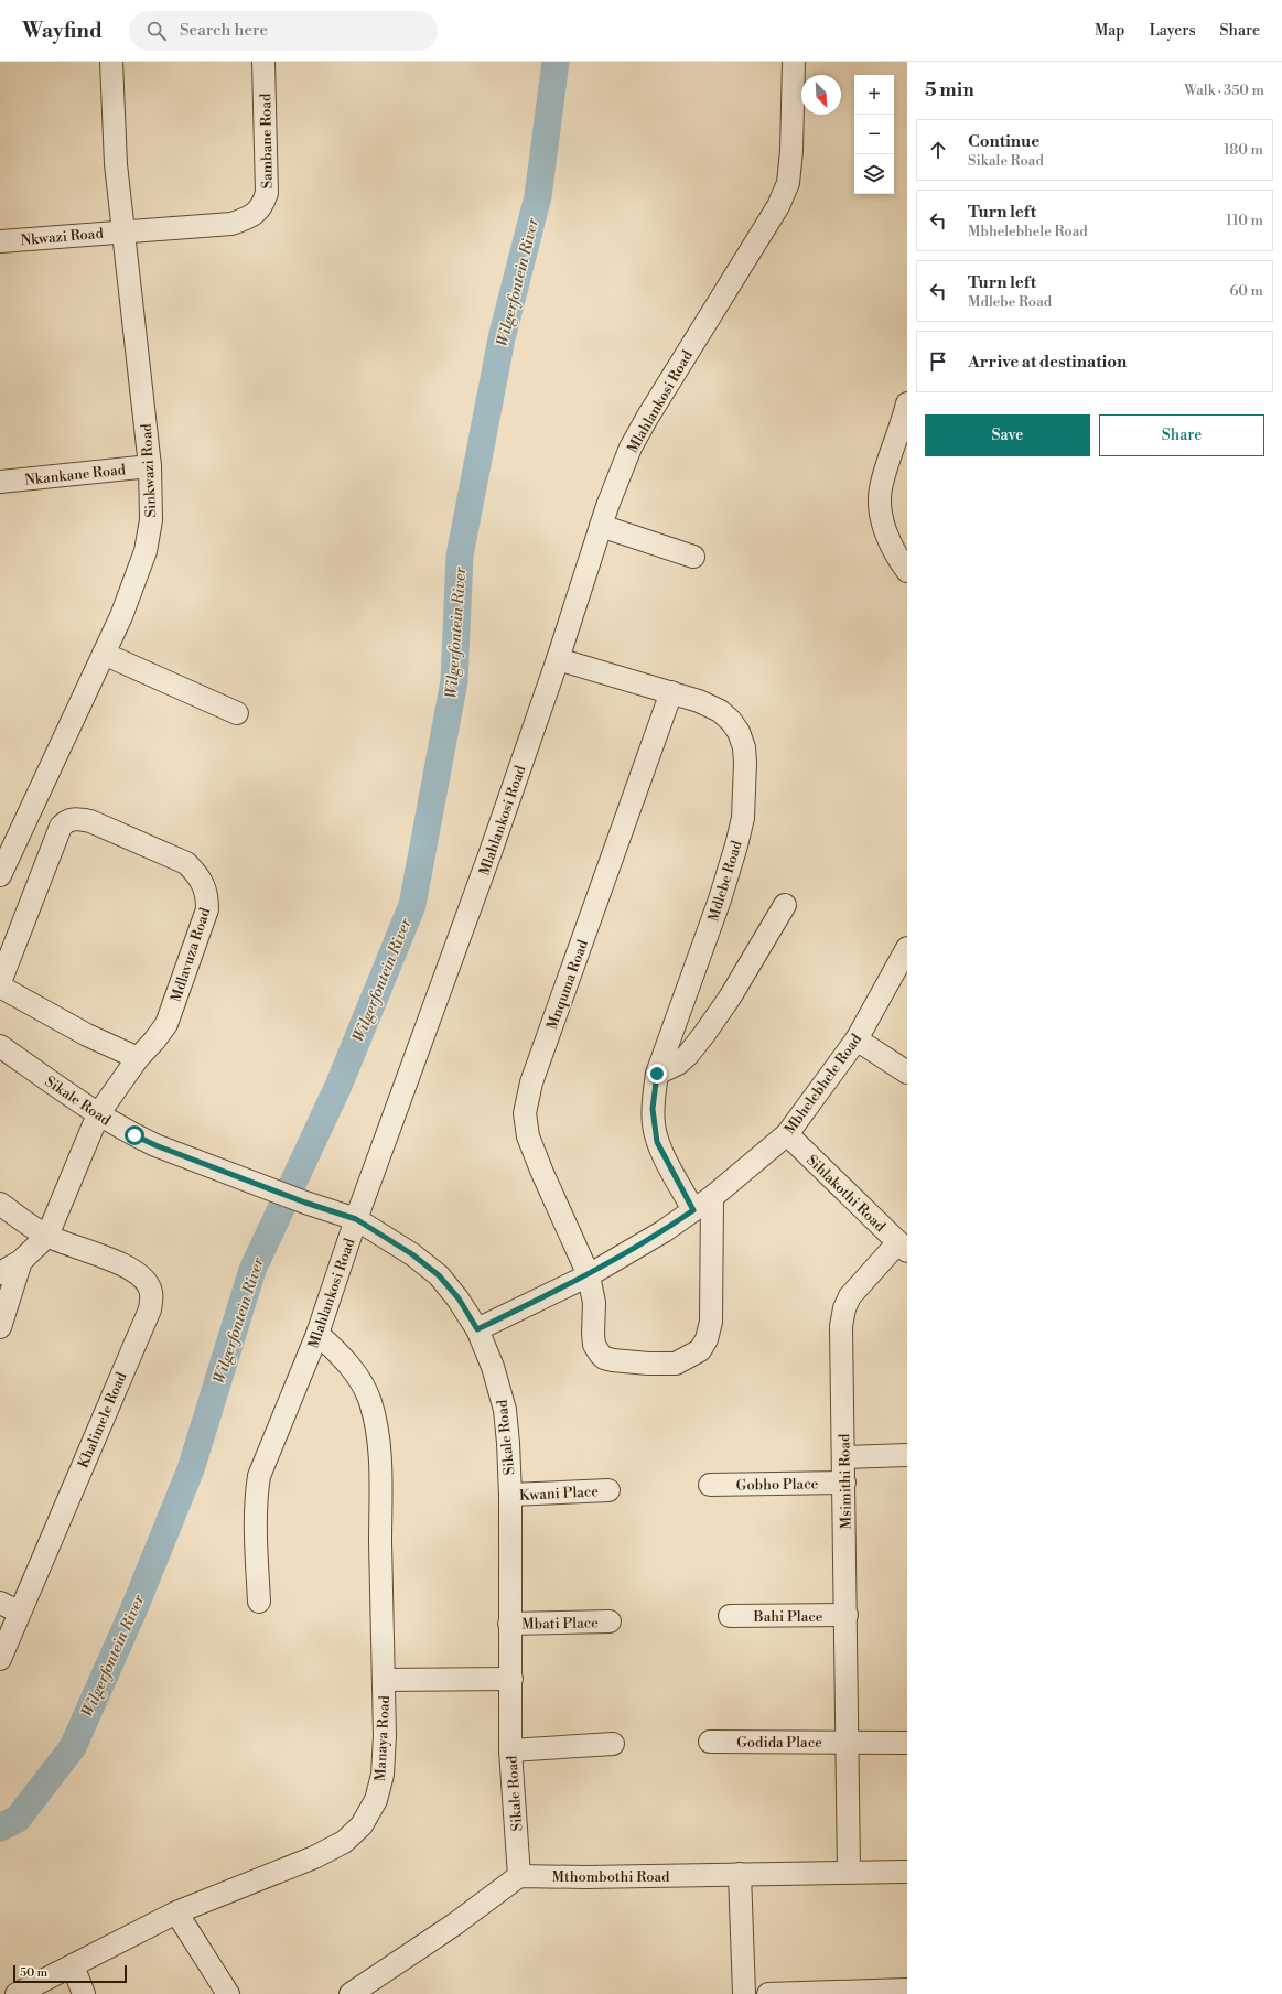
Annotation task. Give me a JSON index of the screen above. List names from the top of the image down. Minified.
{"streets":{"street":["Sambane Road","Nkwazi Road","Mlahlankosi Road","Sinkwazi Road","Nkankane Road","Mdlebe Road","Mdlavuza Road","Mnquma Road","Mbhelebhele Road","Sikale Road","Sihlakothi Road","Khalimele Road","Msimithi Road","Gobho Place","Kwani Place","Bahi Place","Mbati Place","Manaya Road","Godida Place","Mthombothi Road"]},"crossings":[["Sambane Road","Nkwazi Road"],["Sambane Road","Sinkwazi Road"],["Nkwazi Road","Sinkwazi Road"],["Mlahlankosi Road","Mdlebe Road"],["Mlahlankosi Road","Sikale Road"],["Mlahlankosi Road","Manaya Road"],["Sinkwazi Road","Nkankane Road"],["Mdlebe Road","Mnquma Road"],["Mdlebe Road","Mbhelebhele Road"],["Mdlavuza Road","Sikale Road"],["Mdlavuza Road","Khalimele Road"],["Mnquma Road","Mbhelebhele Road"],["Mbhelebhele Road","Sikale Road"],["Mbhelebhele Road","Sihlakothi Road"],["Sikale Road","Kwani Place"],["Sikale Road","Mbati Place"],["Sikale Road","Mthombothi Road"],["Sihlakothi Road","Msimithi Road"],["Msimithi Road","Gobho Place"],["Msimithi Road","Bahi Place"],["Msimithi Road","Godida Place"],["Msimithi Road","Mthombothi Road"]],"water":["Wilgerfontein River"],"scale_bar":"50 m","north":"bottom right","page":{"header":"Wayfind","search":"Search here","nav":["Map","Layers","Share"],"heading":["5 min","Walk · 350 m"],"map_buttons":["+","−"],"list":[["Continue","Sikale Road","180 m"],["Turn left","Mbhelebhele Road","110 m"],["Turn left","Mdlebe Road","60 m"],"Arrive at destination"],"buttons":["Save","Share"],"scale":"50 m"}}
